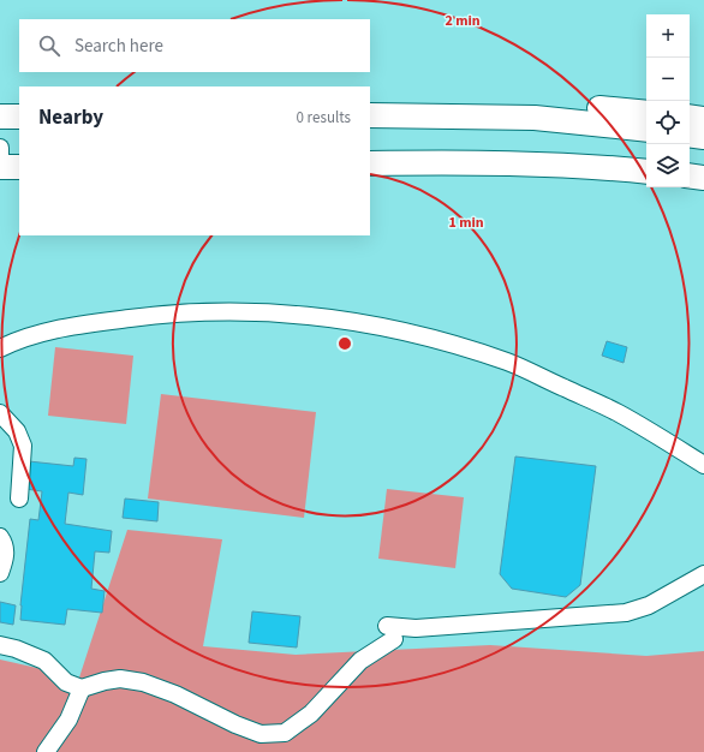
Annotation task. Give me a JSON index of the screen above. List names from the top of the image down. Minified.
{"page":{"map_buttons":["+","−"],"search":"Search here","heading":["Nearby","0 results"]},"rings":["2 min","1 min"]}
